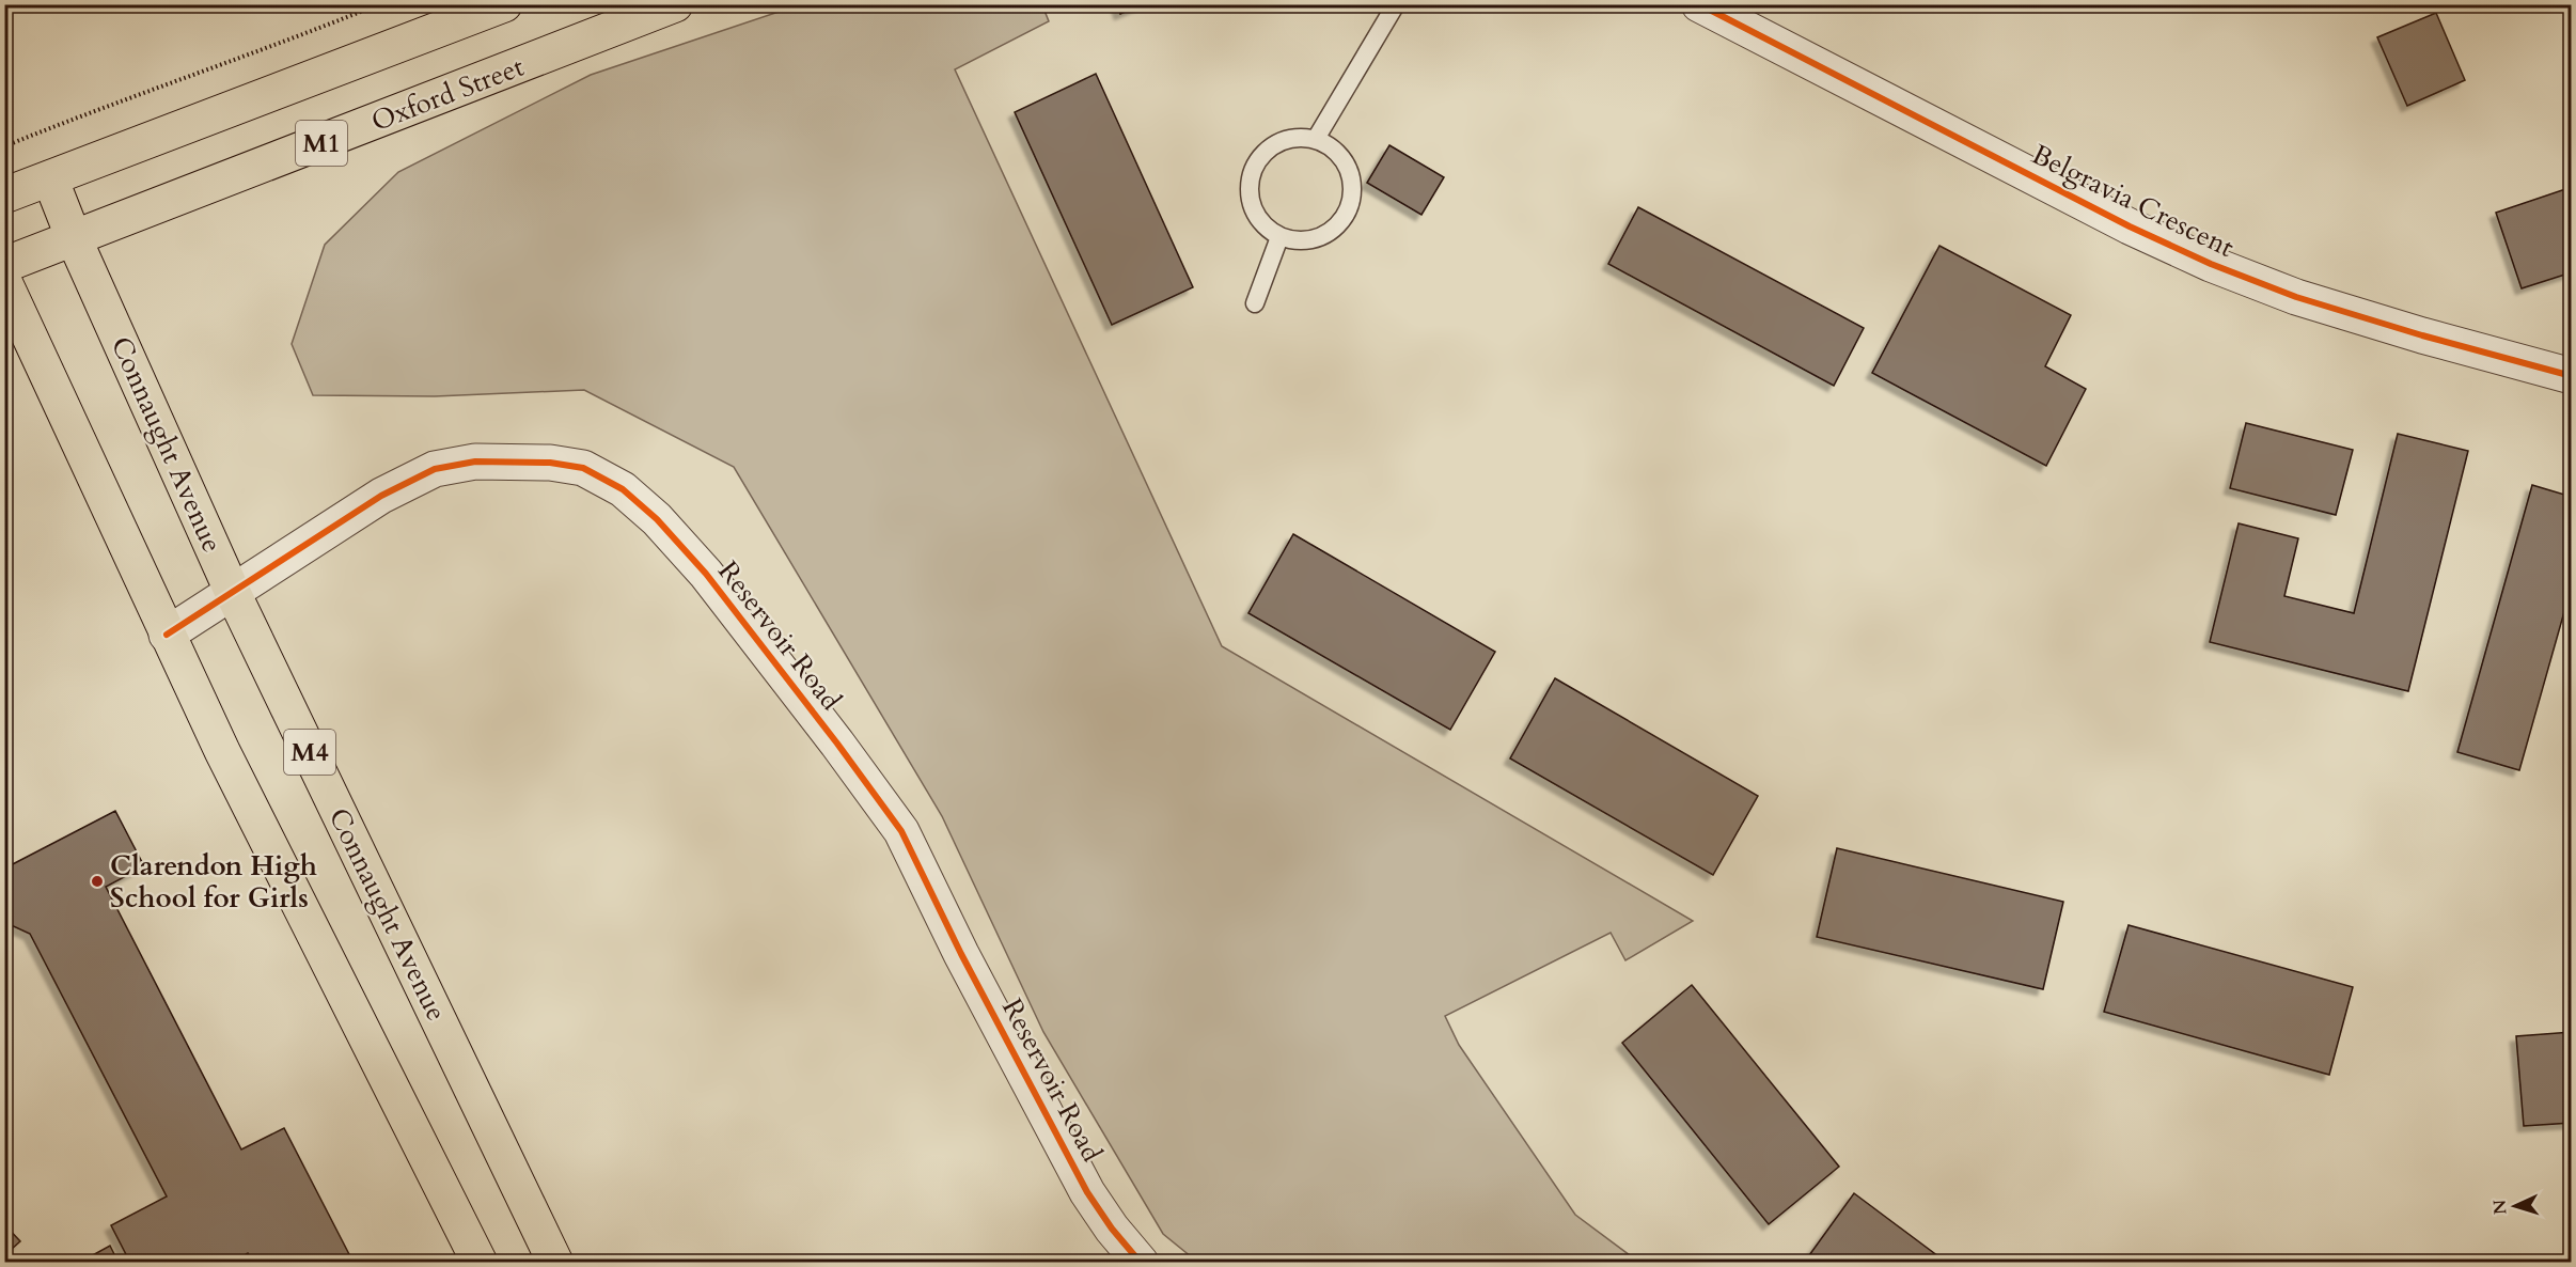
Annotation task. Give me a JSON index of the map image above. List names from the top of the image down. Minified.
{"streets":{"main road":["Oxford Street","M1","Connaught Avenue","M4"],"street":["Belgravia Crescent","Reservoir Road"]},"crossings":[["Oxford Street","Connaught Avenue"],["M1","Connaught Avenue"],["Connaught Avenue","Reservoir Road"]],"places":["Clarendon High School for Girls"],"north":"left"}
